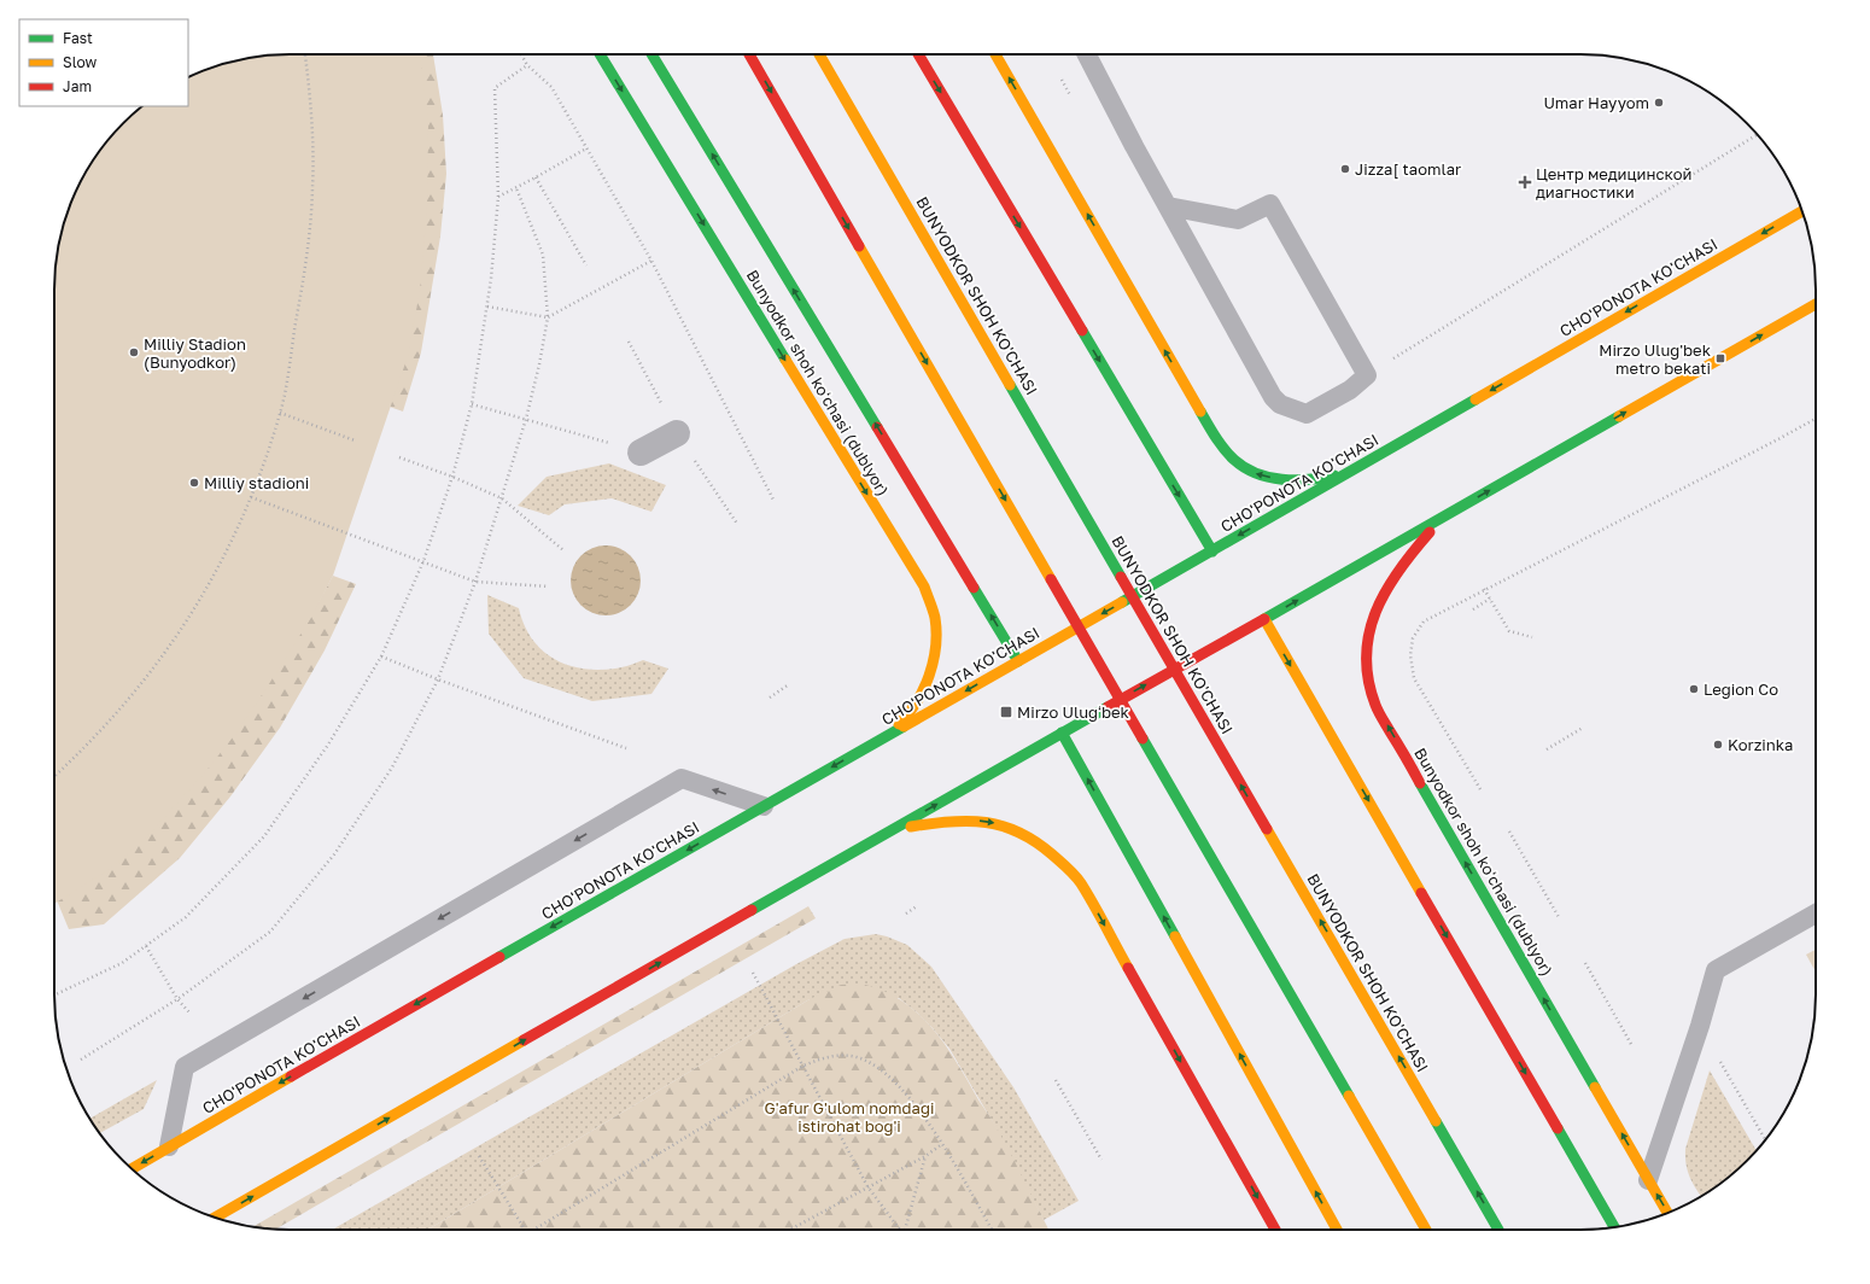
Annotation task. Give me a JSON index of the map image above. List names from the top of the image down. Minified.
{"streets":{"main road":["CHO'PONOTA KO'CHASI","BUNYODKOR SHOH KO'CHASI","Bunyodkor shoh koʻchasi (dublyor)"]},"crossings":[["CHO'PONOTA KO'CHASI","Bunyodkor shoh koʻchasi (dublyor)"]],"parks":["G'afur G'ulom nomdagi istirohat bog'i"],"places":{"other":["Umar Hayyom","Jizza[ taomlar","Milliy Stadion (Bunyodkor)","Milliy stadioni","Legion Co","Korzinka"],"health":["Центр медицинской диагностики"],"transit":["Mirzo Ulug'bek metro bekati","Mirzo Ulugʻbek"]},"legend":["Fast","Slow","Jam"]}
